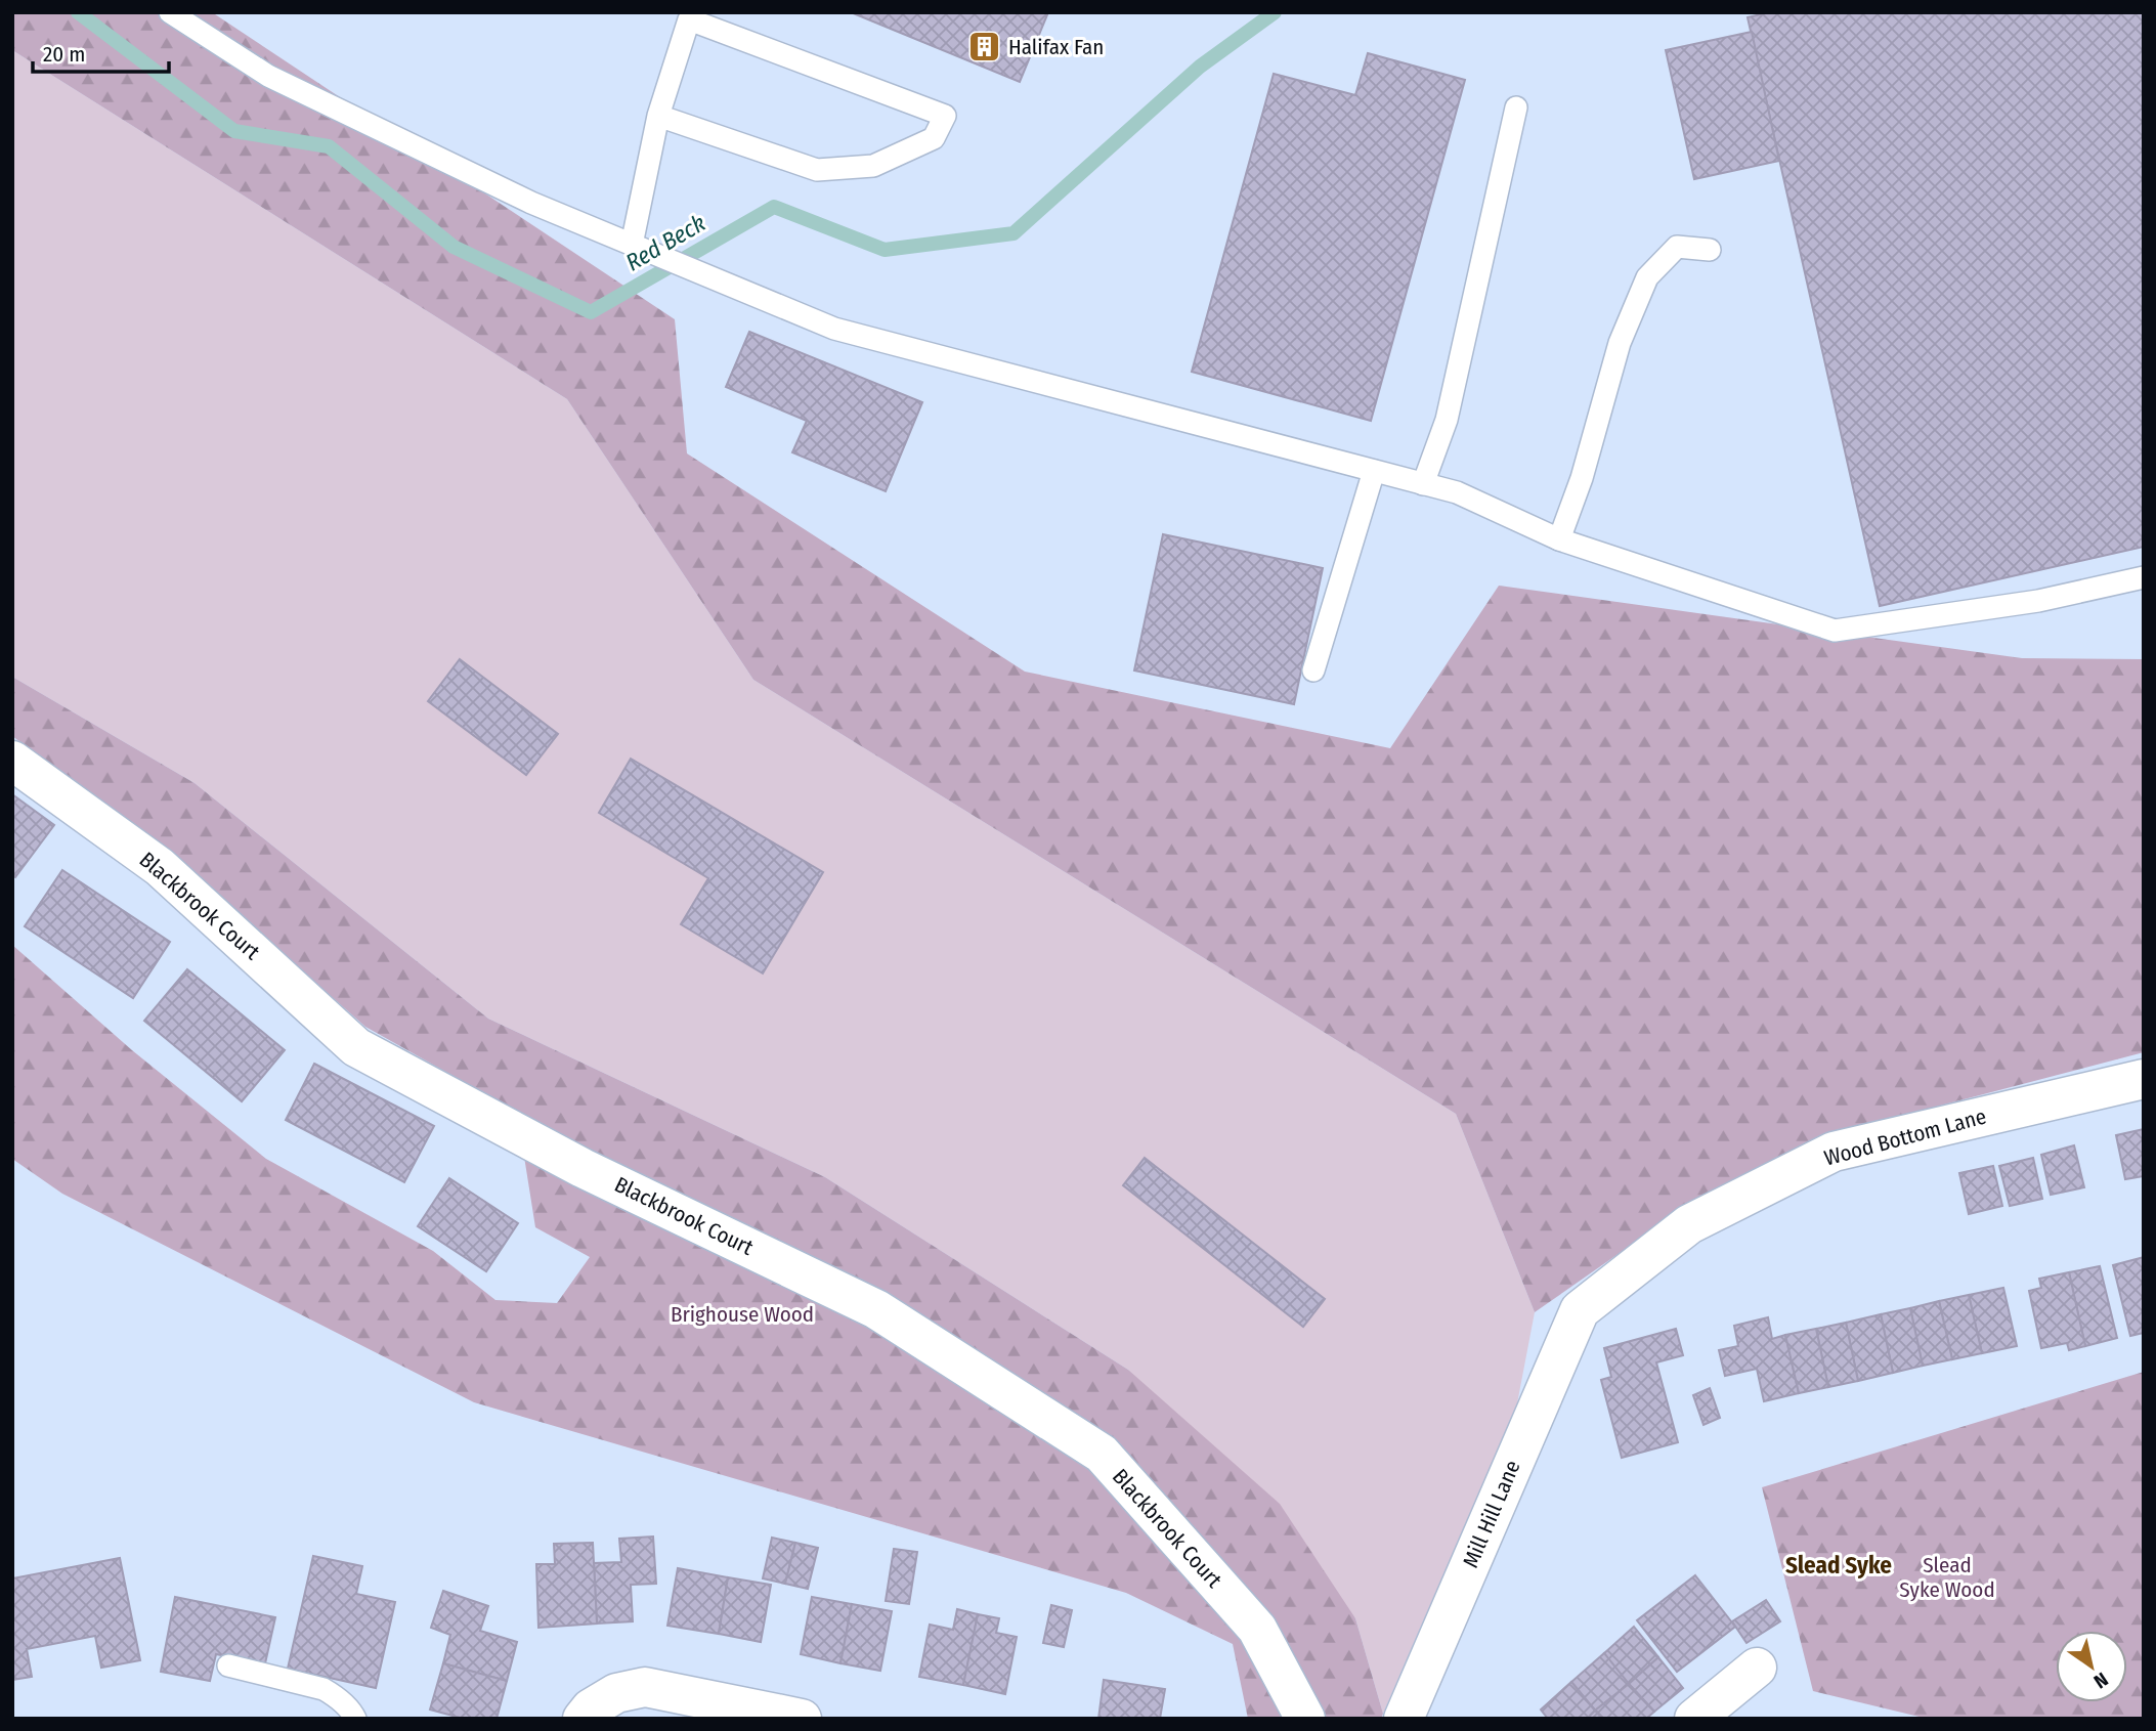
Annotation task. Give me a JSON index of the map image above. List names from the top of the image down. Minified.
{"streets":{"street":["Blackbrook Court","Wood Bottom Lane","Mill Hill Lane"]},"crossings":[["Wood Bottom Lane","Mill Hill Lane"]],"districts":["Slead Syke"],"water":["Red Beck"],"parks":["Brighouse Wood","Slead Syke Wood"],"places":{"building":["Halifax Fan"]},"scale_bar":"20 m","north":"bottom right"}
